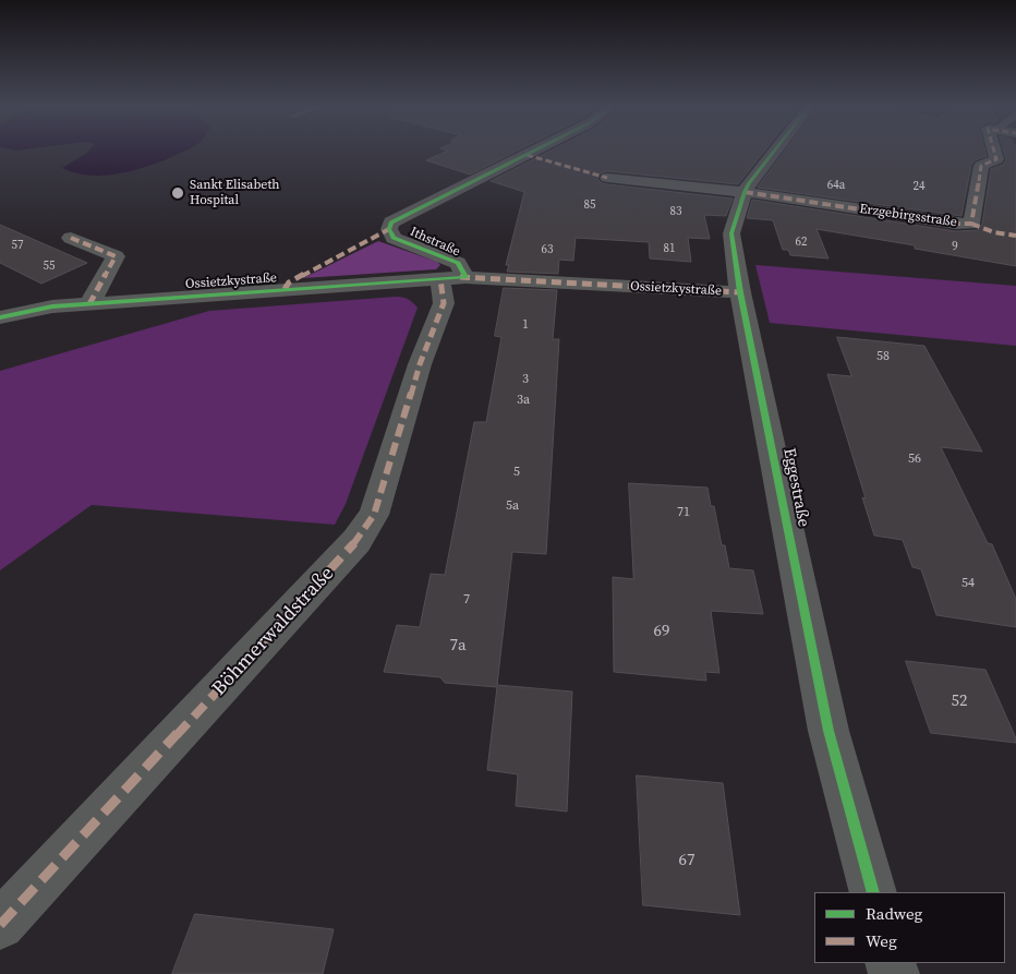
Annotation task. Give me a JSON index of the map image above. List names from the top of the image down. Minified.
{"streets":{"street":["Erzgebirgsstraße","Ithstraße","Ossietzkystraße","Eggestraße","Böhmerwaldstraße"]},"crossings":[["Erzgebirgsstraße","Eggestraße"],["Ithstraße","Ossietzkystraße"],["Ithstraße","Böhmerwaldstraße"],["Ossietzkystraße","Eggestraße"],["Ossietzkystraße","Böhmerwaldstraße"]],"places":["Sankt Elisabeth Hospital"],"house_numbers":["64a","24","85","83","62","57","9","81","63","55","1","58","3","3a","56","5","5a","71","54","7","69","7a","52","67"],"legend":["Radweg","Weg"]}
